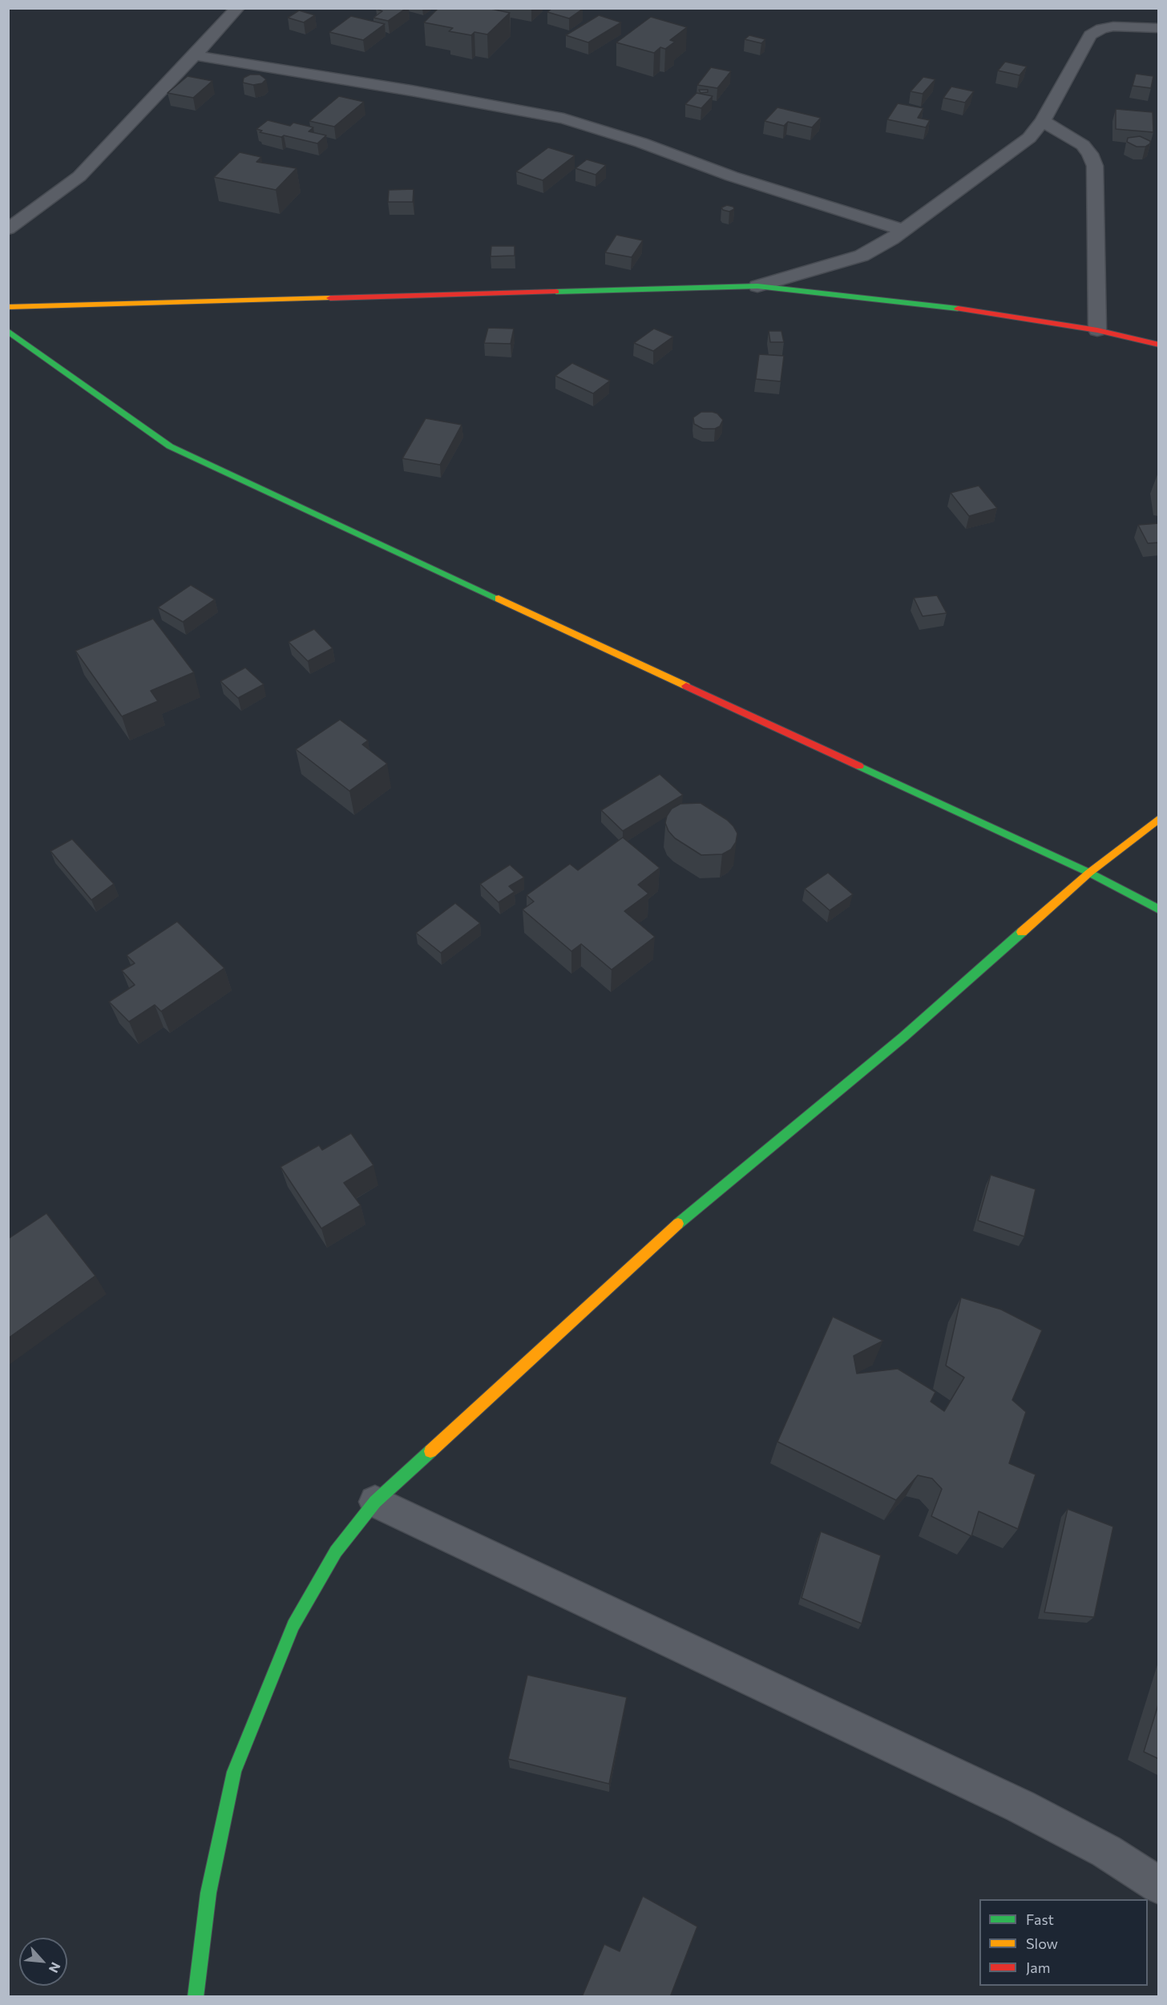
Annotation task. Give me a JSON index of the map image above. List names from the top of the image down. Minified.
{"legend":["Fast","Slow","Jam"],"north":"bottom right"}
